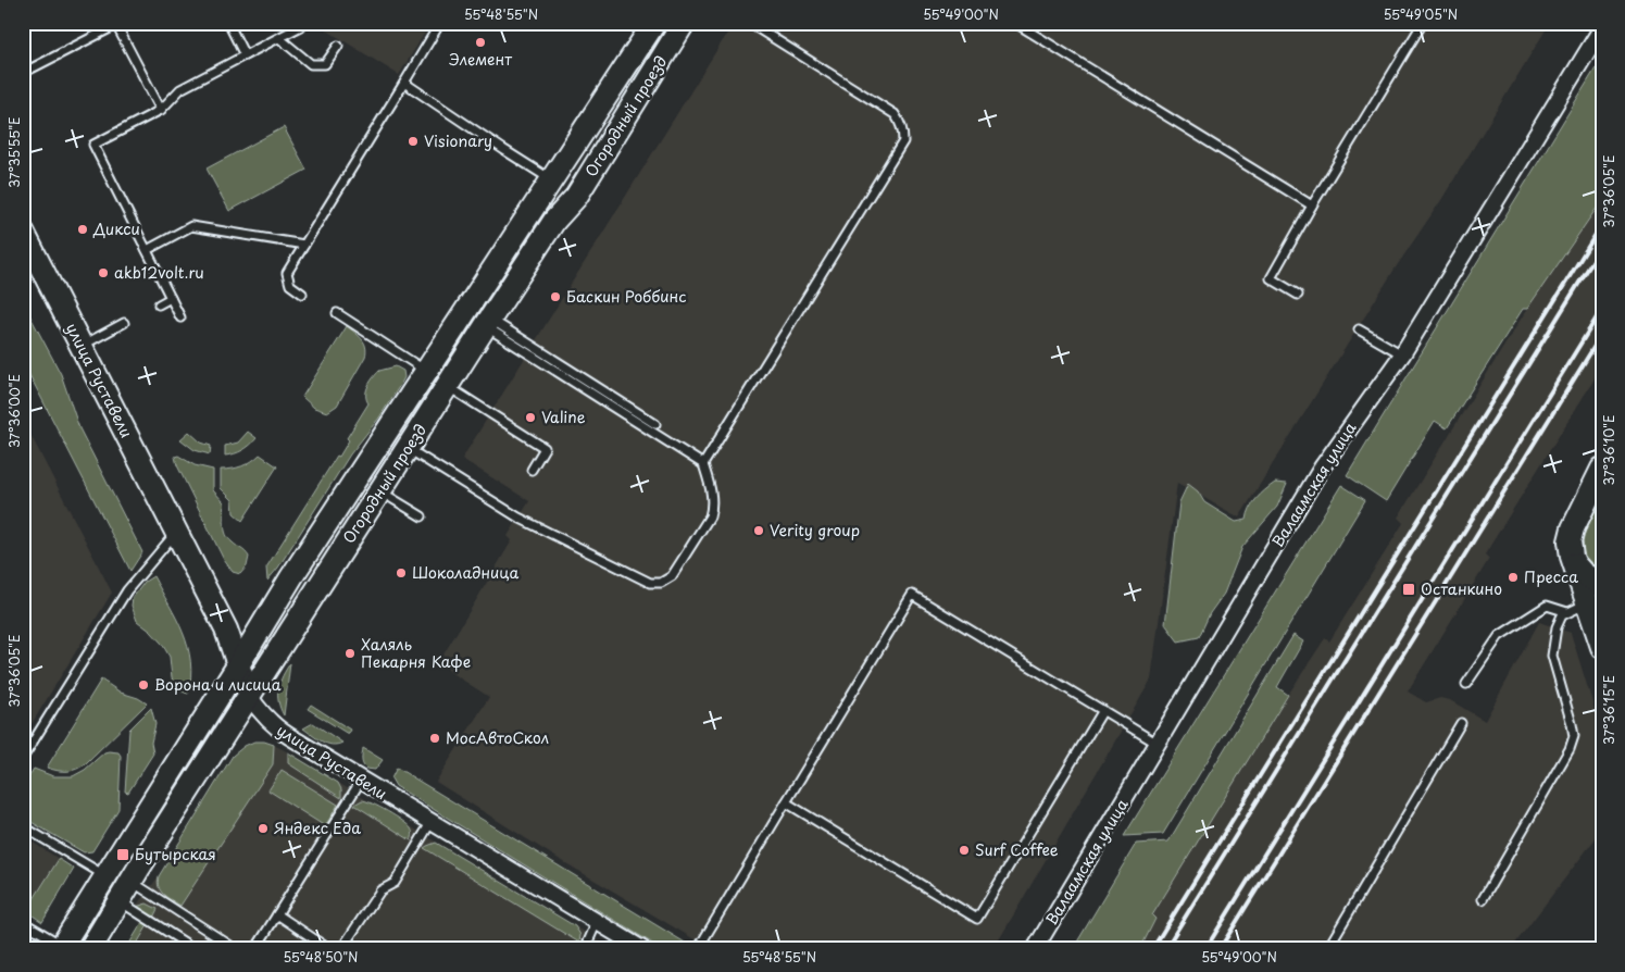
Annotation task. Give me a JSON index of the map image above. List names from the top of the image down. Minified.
{"streets":{"main road":["Огородный проезд","улица Руставели"],"street":["Валаамская улица"]},"crossings":[["Огородный проезд","улица Руставели"]],"places":{"other":["Элемент","Visionary","Дикси","akb12volt.ru","Баскин Роббинс","Valine","Verity group","Шоколадница","Пресса","Халяль Пекарня Кафе","Ворона и лисица","МосАвтоСкол","Яндекс Еда","Surf Coffee"],"transit":["Останкино","Бутырская"]},"coordinates":["55°48'55\"N","55°49'00\"N","55°49'05\"N","37°35'55\"E","37°36'05\"E","37°36'00\"E","37°36'10\"E","37°36'15\"E","55°48'50\"N"]}
